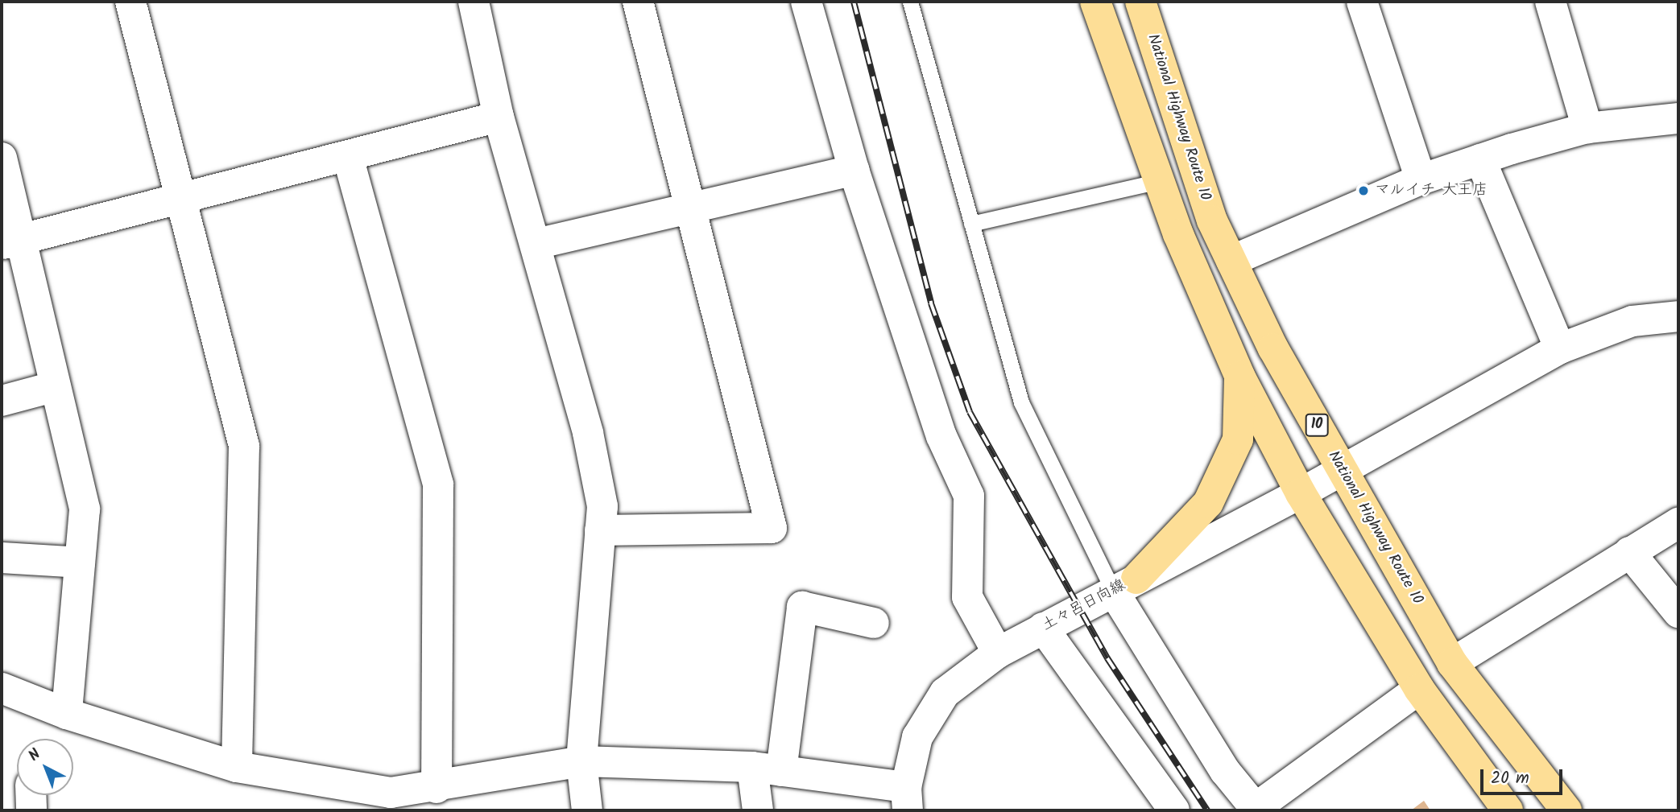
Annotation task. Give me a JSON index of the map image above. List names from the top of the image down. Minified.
{"streets":{"highway":["National Highway Route 10","10"],"street":["土々呂日向線"]},"crossings":[["National Highway Route 10","土々呂日向線"]],"places":["マルイチ 大王店"],"scale_bar":"20 m","north":"top left"}
